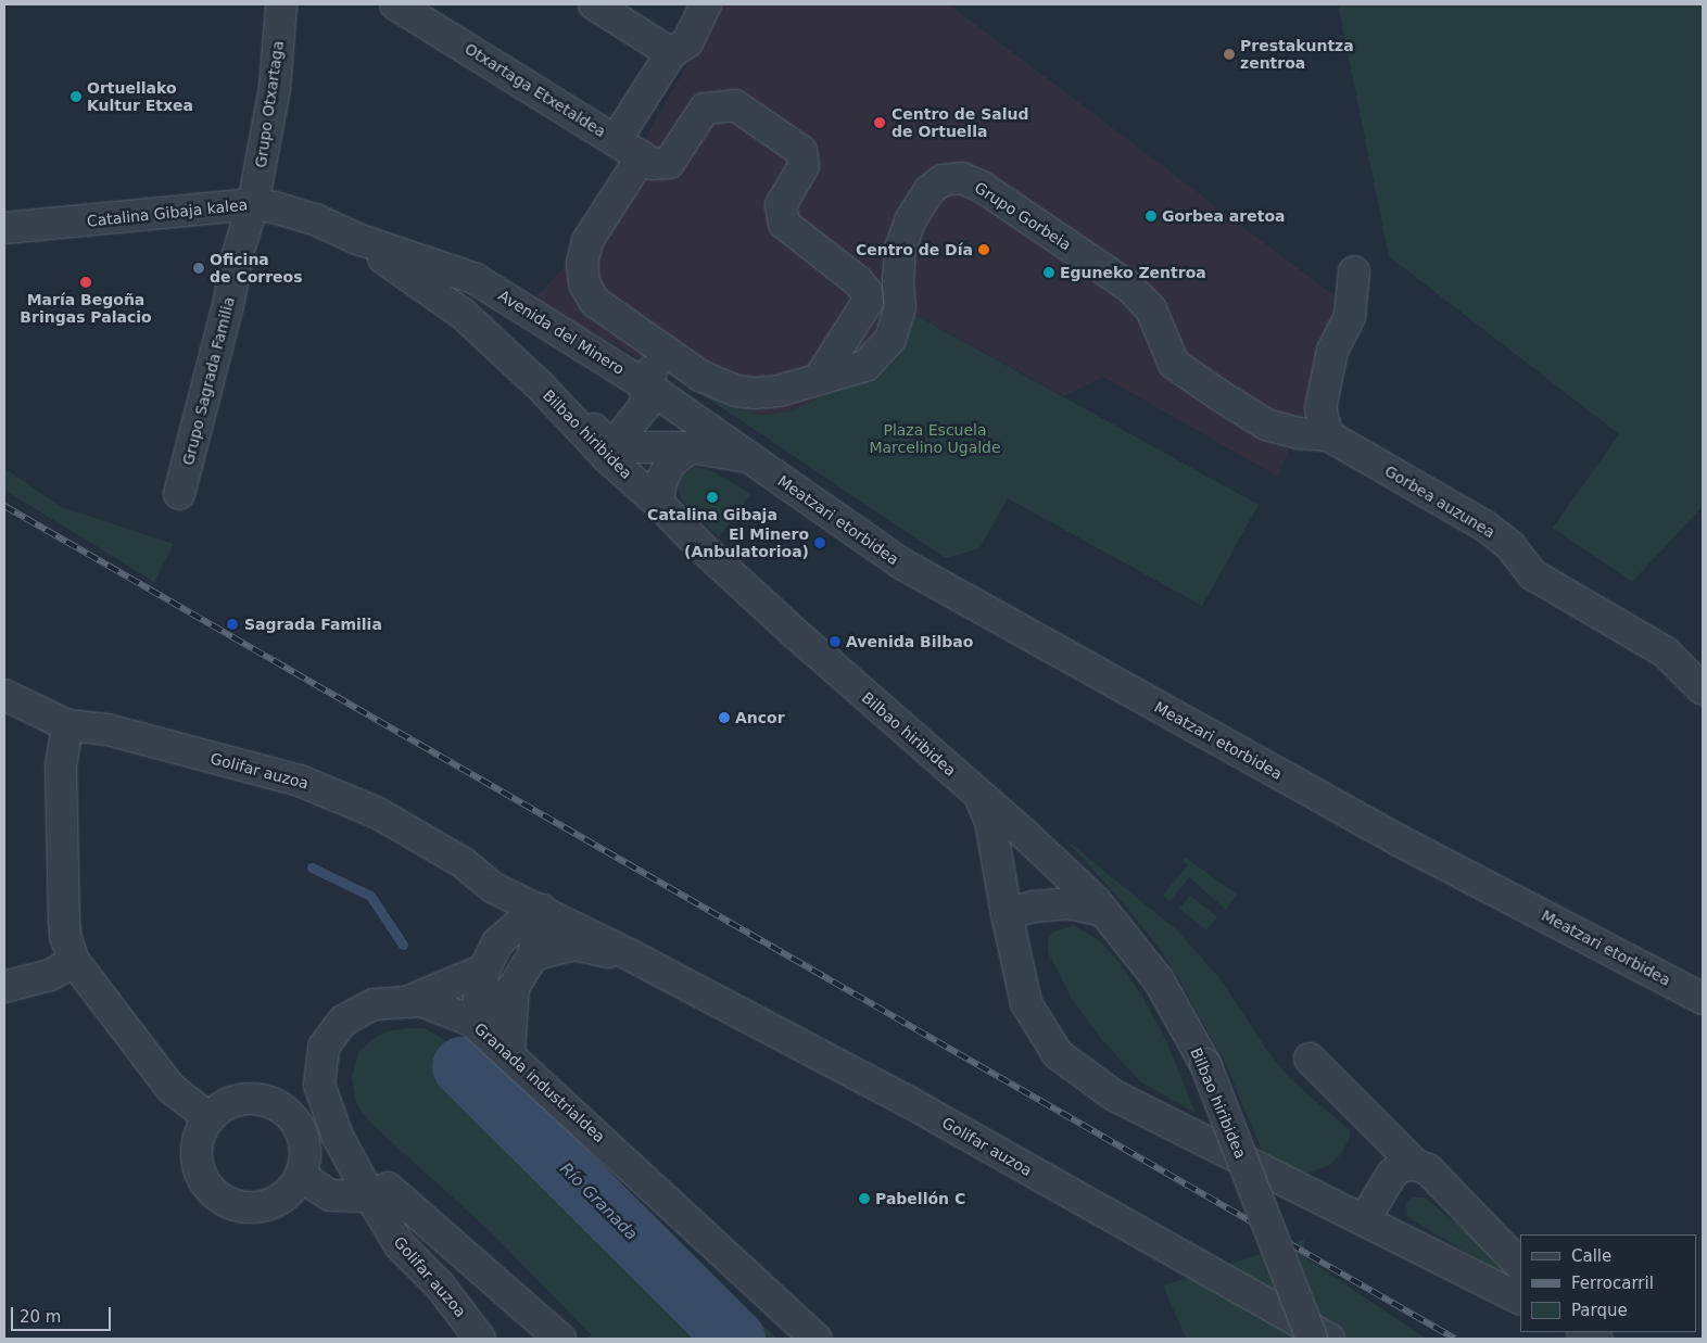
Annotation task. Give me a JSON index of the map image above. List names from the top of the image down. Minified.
{"streets":{"street":["Otxartaga Etxetaldea","Grupo Otxartaga","Catalina Gibaja kalea","Grupo Gorbeia","Avenida del Minero","Grupo Sagrada Familia","Bilbao hiribidea","Gorbea auzunea","Meatzari etorbidea","Golifar auzoa","Granada industrialdea"]},"crossings":[["Grupo Otxartaga","Catalina Gibaja kalea"],["Grupo Otxartaga","Grupo Sagrada Familia"],["Catalina Gibaja kalea","Avenida del Minero"],["Catalina Gibaja kalea","Grupo Sagrada Familia"],["Catalina Gibaja kalea","Bilbao hiribidea"],["Grupo Gorbeia","Gorbea auzunea"],["Avenida del Minero","Bilbao hiribidea"],["Avenida del Minero","Meatzari etorbidea"],["Golifar auzoa","Granada industrialdea"]],"water":["Río Granada"],"parks":["Plaza Escuela Marcelino Ugalde"],"places":["Prestakuntza zentroa","Ortuellako Kultur Etxea","Centro de Salud de Ortuella","Gorbea aretoa","Centro de Día","Oficina de Correos","Eguneko Zentroa","María Begoña Bringas Palacio","Catalina Gibaja","El Minero (Anbulatorioa)","Sagrada Familia","Avenida Bilbao","Ancor","Pabellón C"],"legend":["Calle","Ferrocarril","Parque"],"scale_bar":"20 m"}
